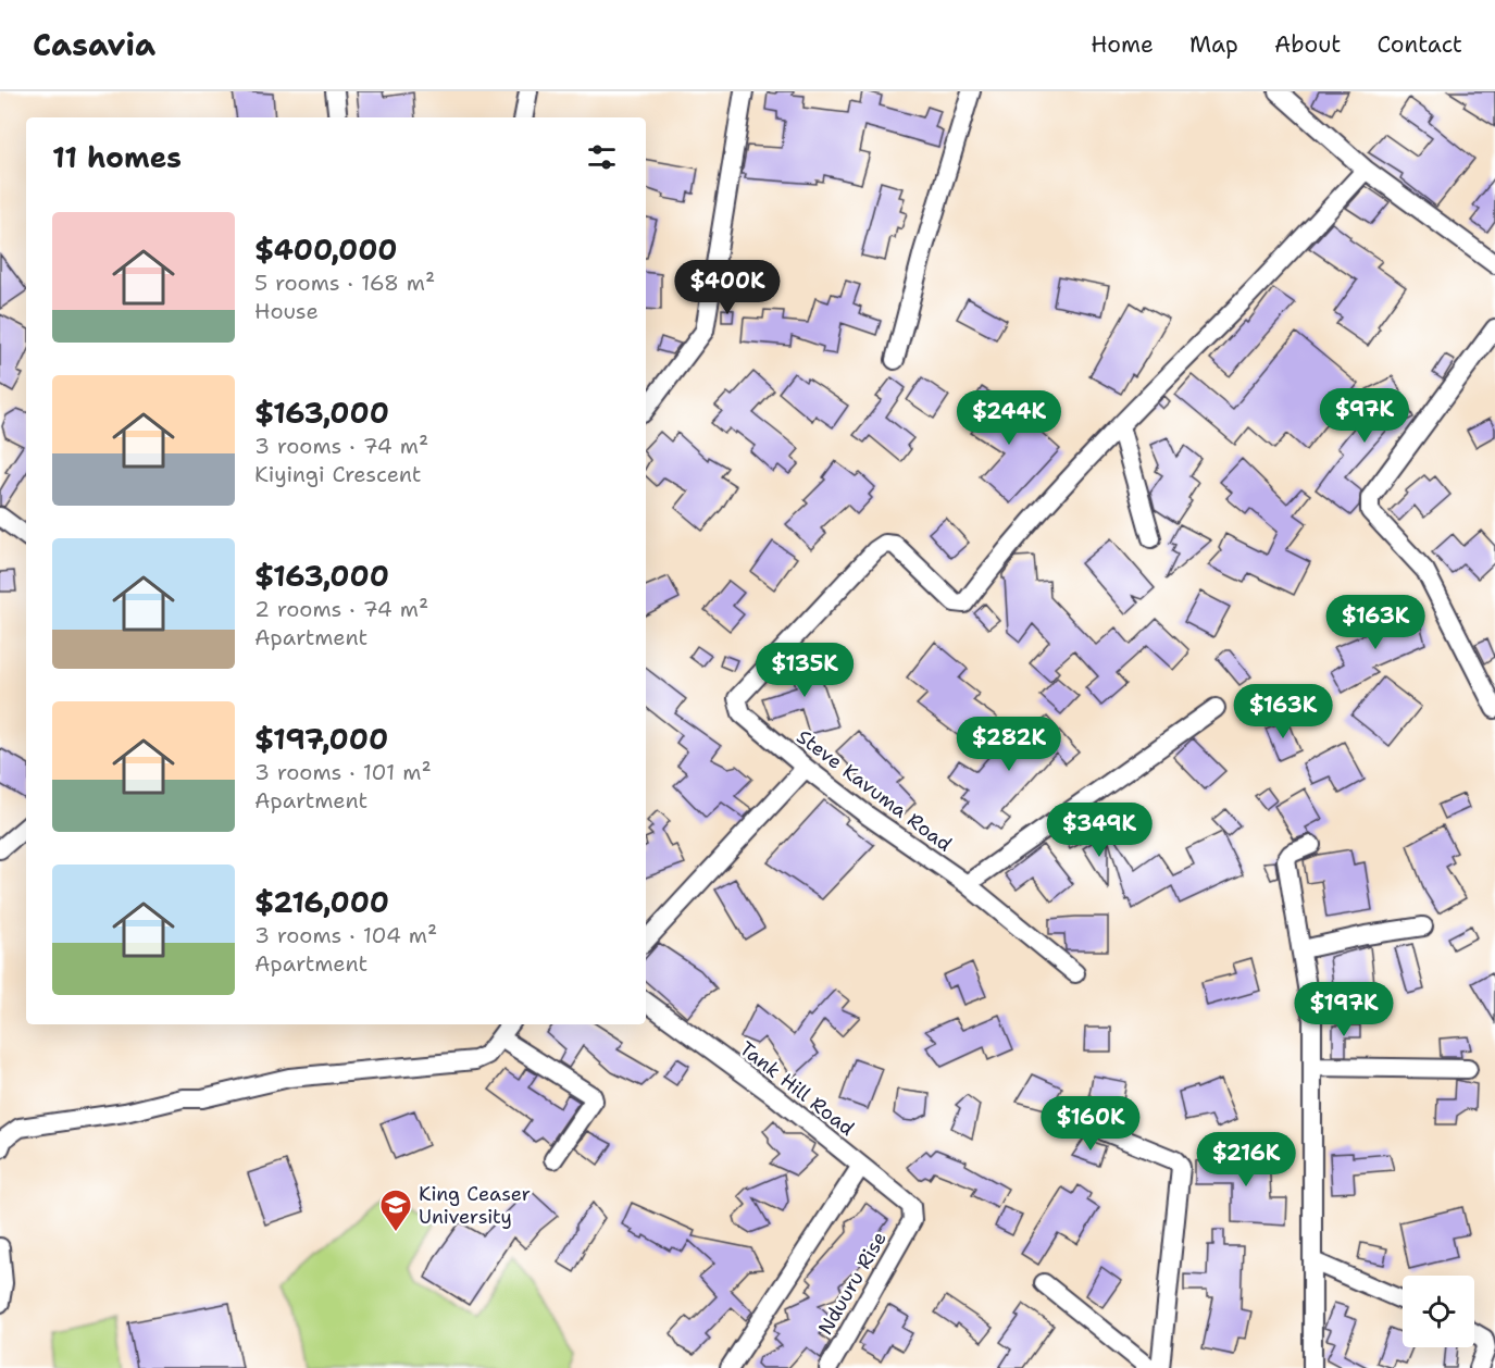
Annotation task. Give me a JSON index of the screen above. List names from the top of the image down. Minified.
{"streets":{"street":["Steve Kavuma Road","Tank Hill Road","Nduuru Rise"]},"crossings":[["Tank Hill Road","Nduuru Rise"]],"places":{"school or university":["King Ceaser University"]},"page":{"header":"Casavia","nav":["Home","Map","About","Contact"],"heading":"11 homes","list":[{"name":"$400,000","note":"5 rooms · 168 m² · House"},{"name":"$163,000","note":"3 rooms · 74 m² · Kiyingi Crescent"},{"name":"$163,000","note":"2 rooms · 74 m² · Apartment"},{"name":"$197,000","note":"3 rooms · 101 m² · Apartment"},{"name":"$216,000","note":"3 rooms · 104 m² · Apartment"}],"price":["$400K","$97K","$244K","$163K","$135K","$163K","$282K","$349K","$197K","$160K","$216K"]}}
